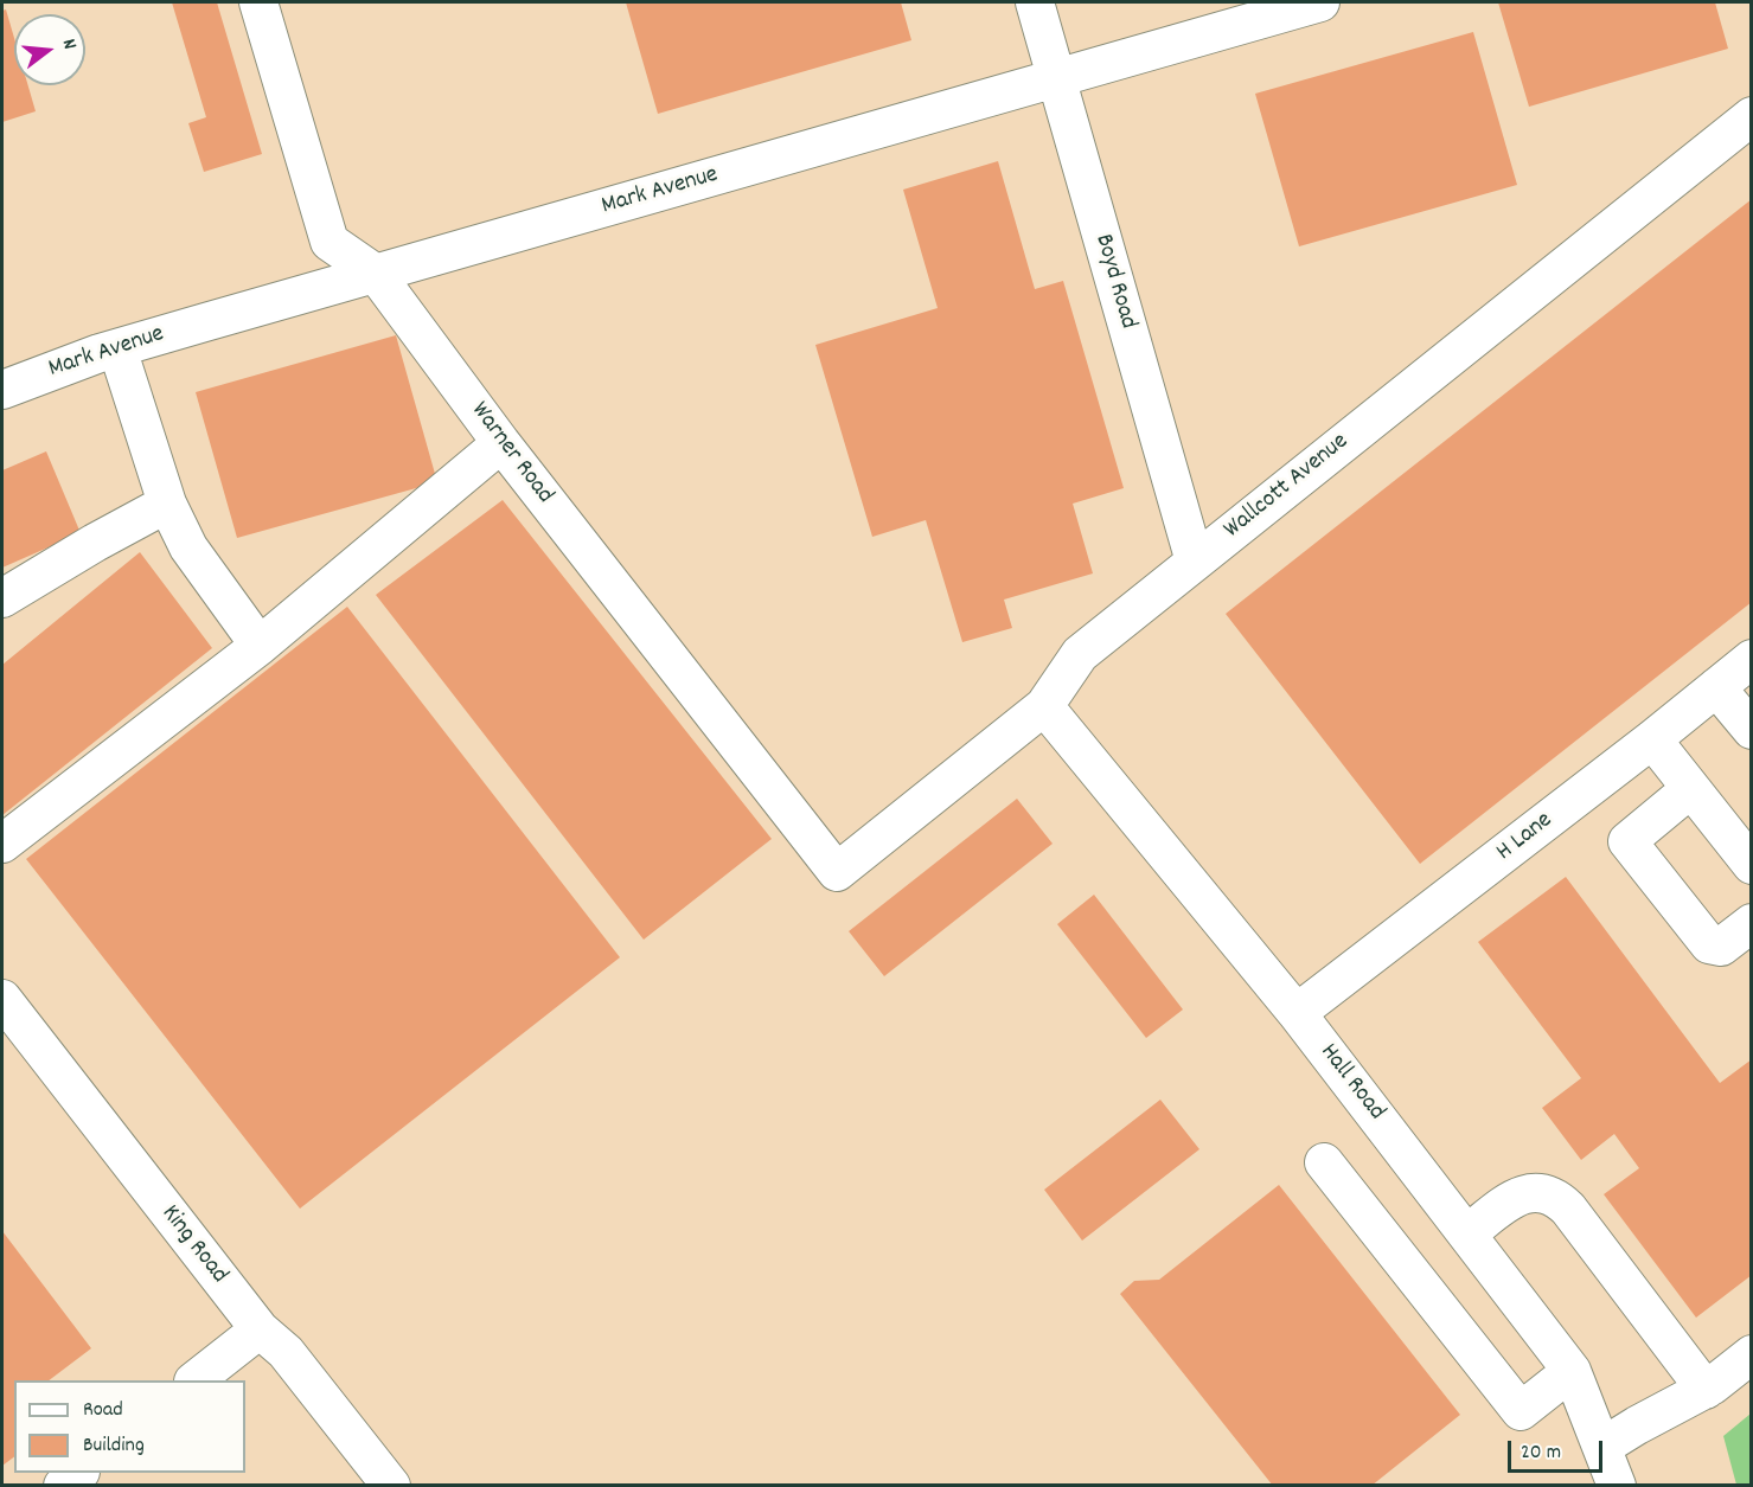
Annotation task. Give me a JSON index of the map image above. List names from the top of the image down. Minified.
{"streets":{"street":["Mark Avenue","Boyd Road","Warner Road","Wallcott Avenue","H Lane","Hall Road","King Road"]},"crossings":[["Mark Avenue","Boyd Road"],["Mark Avenue","Warner Road"],["Boyd Road","Wallcott Avenue"],["Warner Road","Wallcott Avenue"],["Wallcott Avenue","Hall Road"],["H Lane","Hall Road"]],"legend":["Road","Building"],"scale_bar":"20 m","north":"right"}
